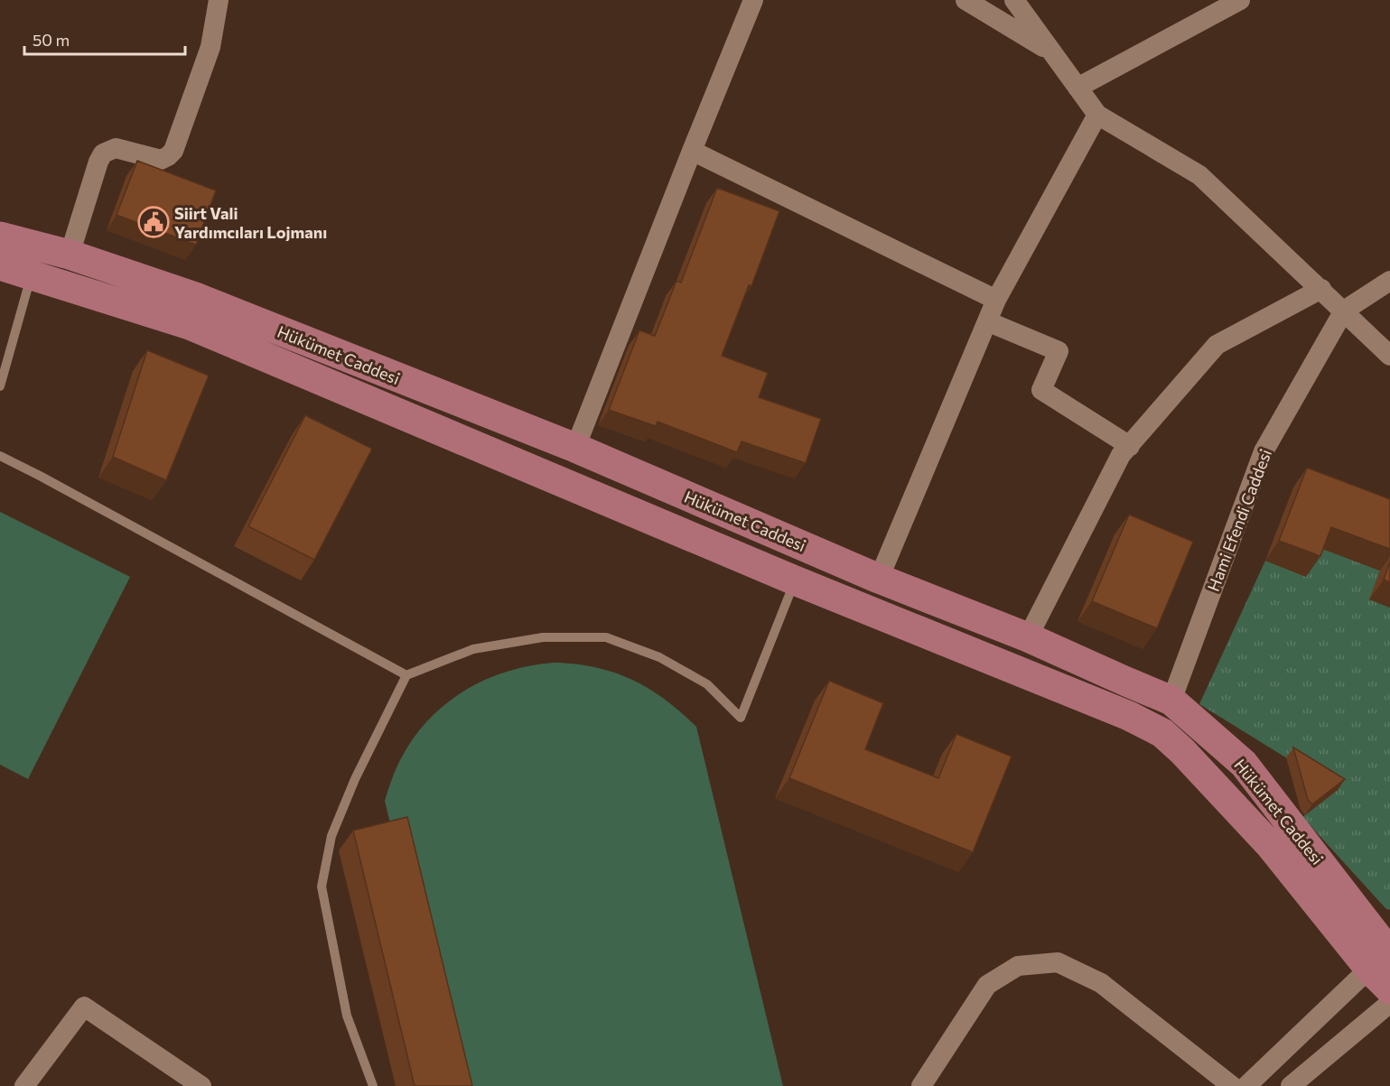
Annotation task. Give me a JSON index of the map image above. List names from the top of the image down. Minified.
{"streets":{"main road":["Hükümet Caddesi"],"street":["Hami Efendi Caddesi"]},"crossings":[["Hükümet Caddesi","Hami Efendi Caddesi"]],"places":{"public building":["Siirt Vali Yardımcıları Lojmanı"]},"scale_bar":"50 m"}
